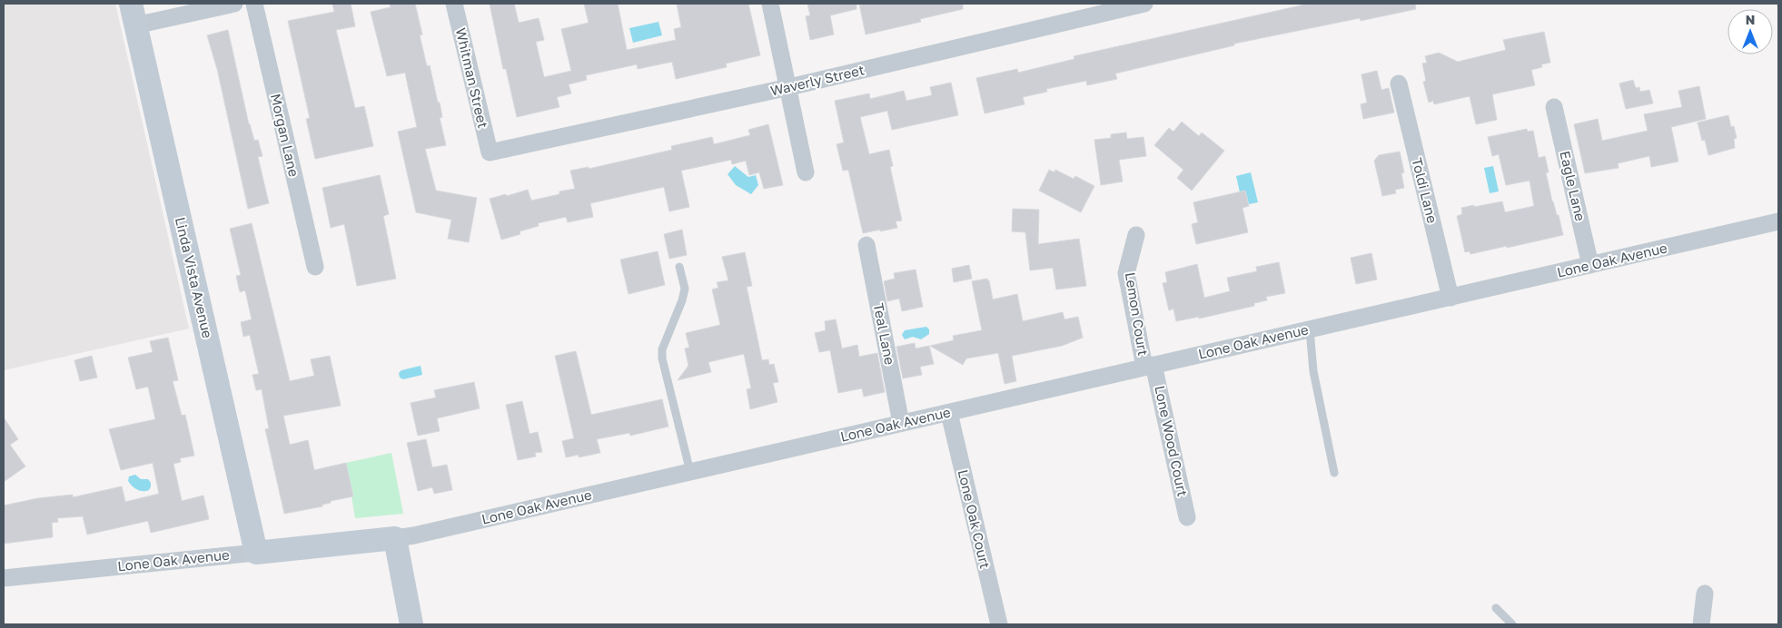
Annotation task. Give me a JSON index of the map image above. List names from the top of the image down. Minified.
{"streets":{"street":["Whitman Street","Waverly Street","Morgan Lane","Eagle Lane","Toldi Lane","Lone Oak Avenue","Linda Vista Avenue","Lemon Court","Teal Lane","Lone Wood Court","Lone Oak Court"]},"crossings":[["Whitman Street","Waverly Street"],["Eagle Lane","Lone Oak Avenue"],["Toldi Lane","Lone Oak Avenue"],["Lone Oak Avenue","Linda Vista Avenue"],["Lone Oak Avenue","Lemon Court"],["Lone Oak Avenue","Teal Lane"],["Lone Oak Avenue","Lone Wood Court"],["Lone Oak Avenue","Lone Oak Court"],["Lemon Court","Lone Wood Court"]],"north":"top"}
